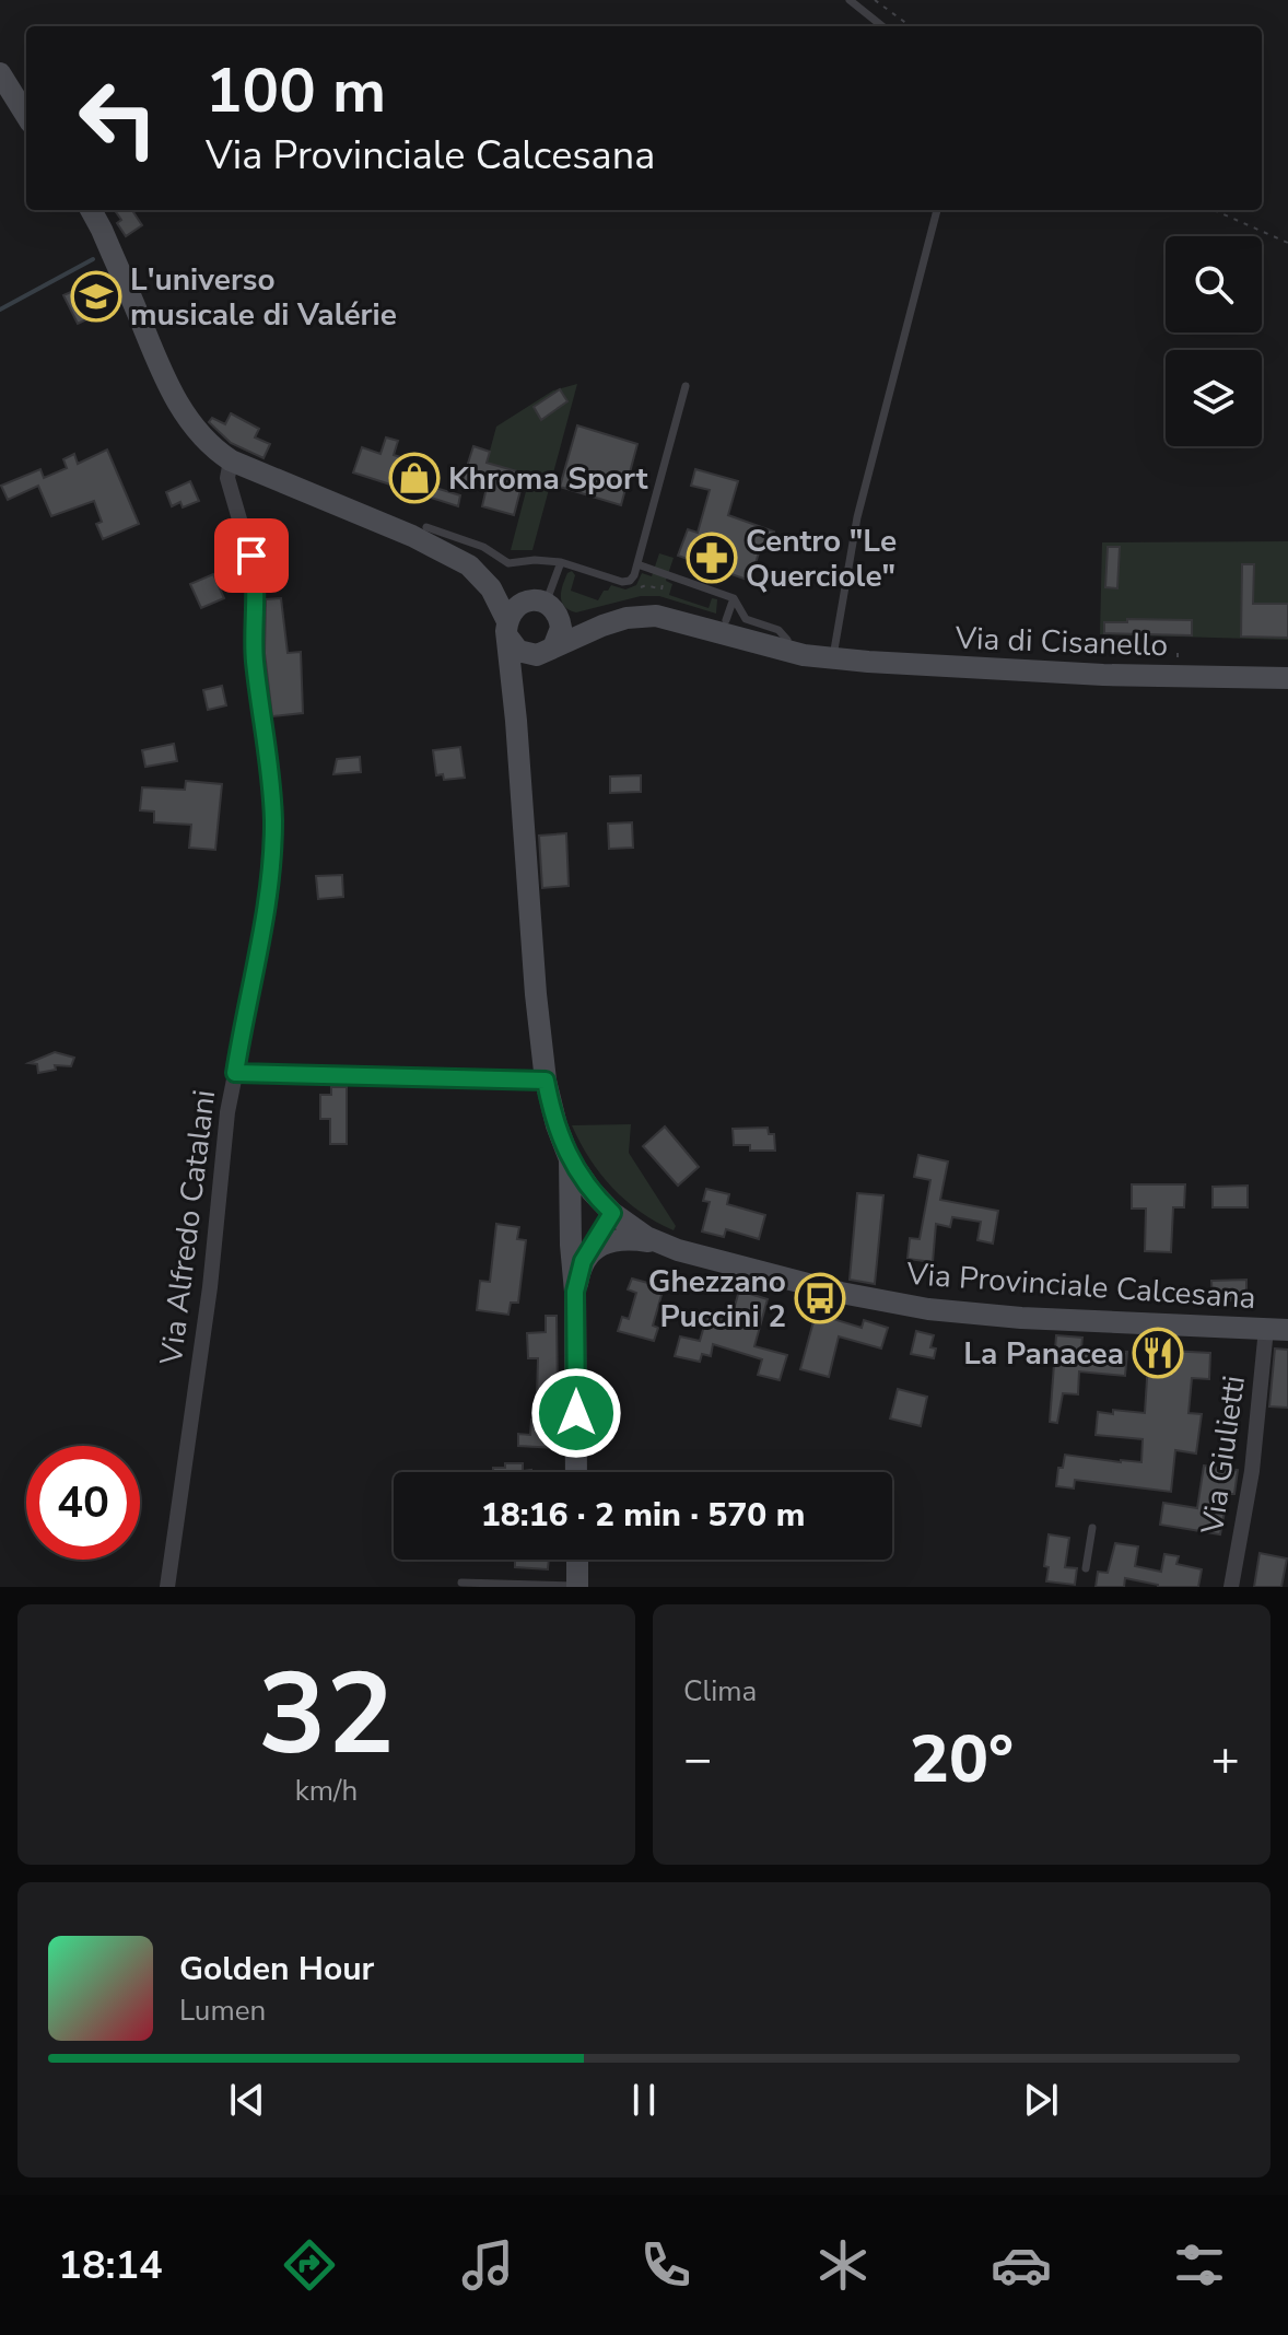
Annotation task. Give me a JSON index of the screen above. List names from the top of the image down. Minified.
{"streets":{"main road":["Via di Cisanello","Via Provinciale Calcesana"],"street":["Via Alfredo Catalani","Via Giulietti"]},"crossings":[["Via di Cisanello","Via Provinciale Calcesana"],["Via Provinciale Calcesana","Via Giulietti"]],"places":{"school or university":["L'universo musicale di Valérie"],"shop":["Khroma Sport"],"pharmacy":["Centro \"Le Querciole\""],"bus stop":["Ghezzano Puccini 2"],"restaurant":["La Panacea"]},"page":{"turn":["100 m","Via Provinciale Calcesana"],"limit":"40","trip":"18:16 · 2 min · 570 m","tile":[["32","km/h"],"Clima"],"heat":["−","20°","+"],"song":["Golden Hour","Lumen"],"tabs":"18:14"}}
